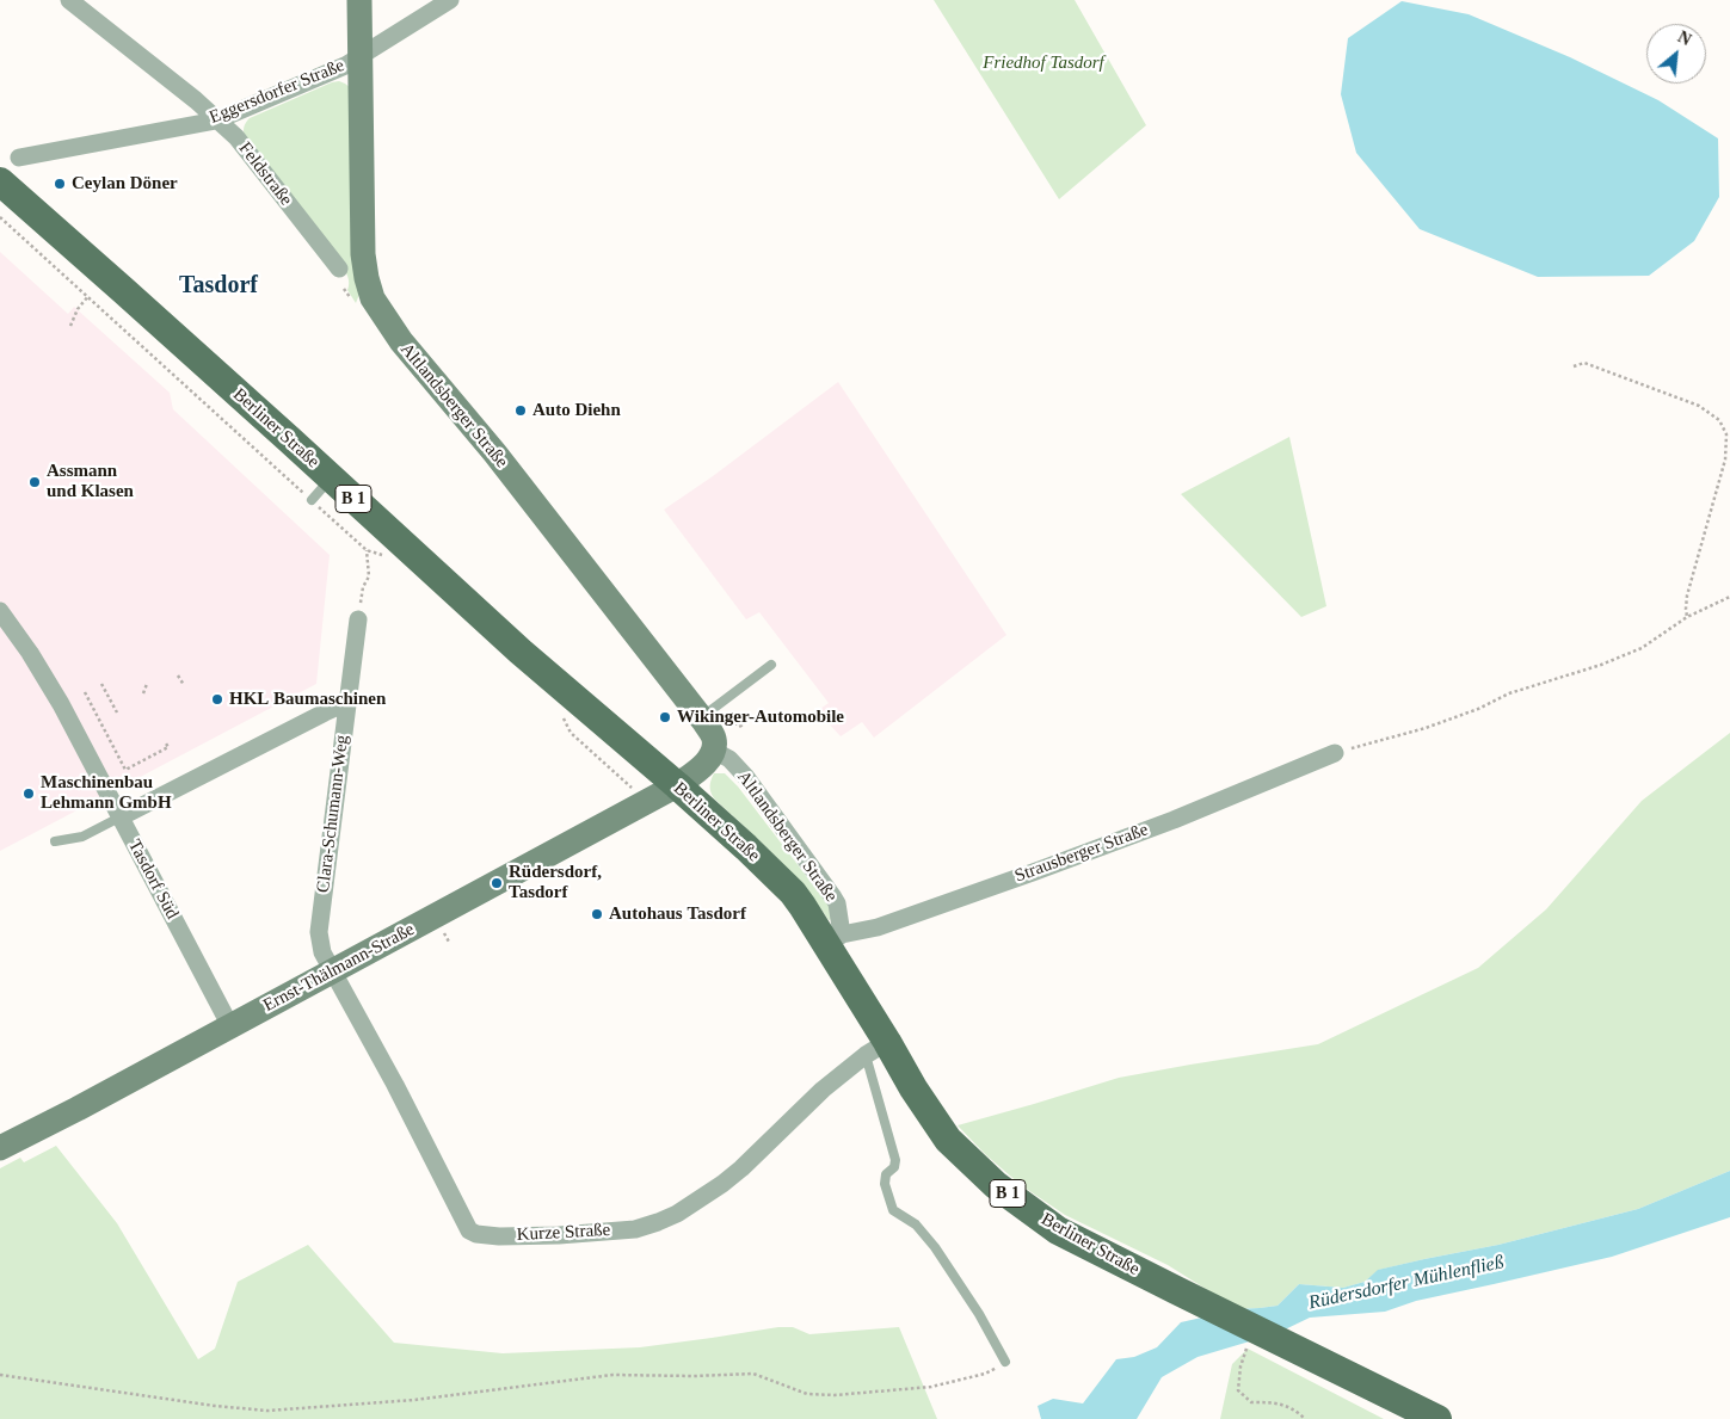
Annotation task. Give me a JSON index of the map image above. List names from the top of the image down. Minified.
{"streets":{"main road":["Altlandsberger Straße","Berliner Straße","B 1","Ernst-Thälmann-Straße"],"street":["Eggersdorfer Straße","Feldstraße","Clara-Schumann-Weg","Strausberger Straße","Tasdorf Süd","Kurze Straße"]},"crossings":[["Eggersdorfer Straße","Feldstraße"],["Eggersdorfer Straße","Altlandsberger Straße"],["Altlandsberger Straße","Berliner Straße"],["Altlandsberger Straße","Strausberger Straße"],["Berliner Straße","Clara-Schumann-Weg"],["Berliner Straße","Strausberger Straße"],["Berliner Straße","Ernst-Thälmann-Straße"],["Berliner Straße","Kurze Straße"],["Clara-Schumann-Weg","Ernst-Thälmann-Straße"],["Clara-Schumann-Weg","Kurze Straße"],["Tasdorf Süd","Ernst-Thälmann-Straße"],["Ernst-Thälmann-Straße","Kurze Straße"]],"districts":["Tasdorf"],"water":["Rüdersdorfer Mühlenfließ"],"parks":["Friedhof Tasdorf"],"places":["Ceylan Döner","Auto Diehn","Assmann und Klasen","HKL Baumaschinen","Wikinger-Automobile","Maschinenbau Lehmann GmbH","Rüdersdorf, Tasdorf","Autohaus Tasdorf"],"north":"top right"}
